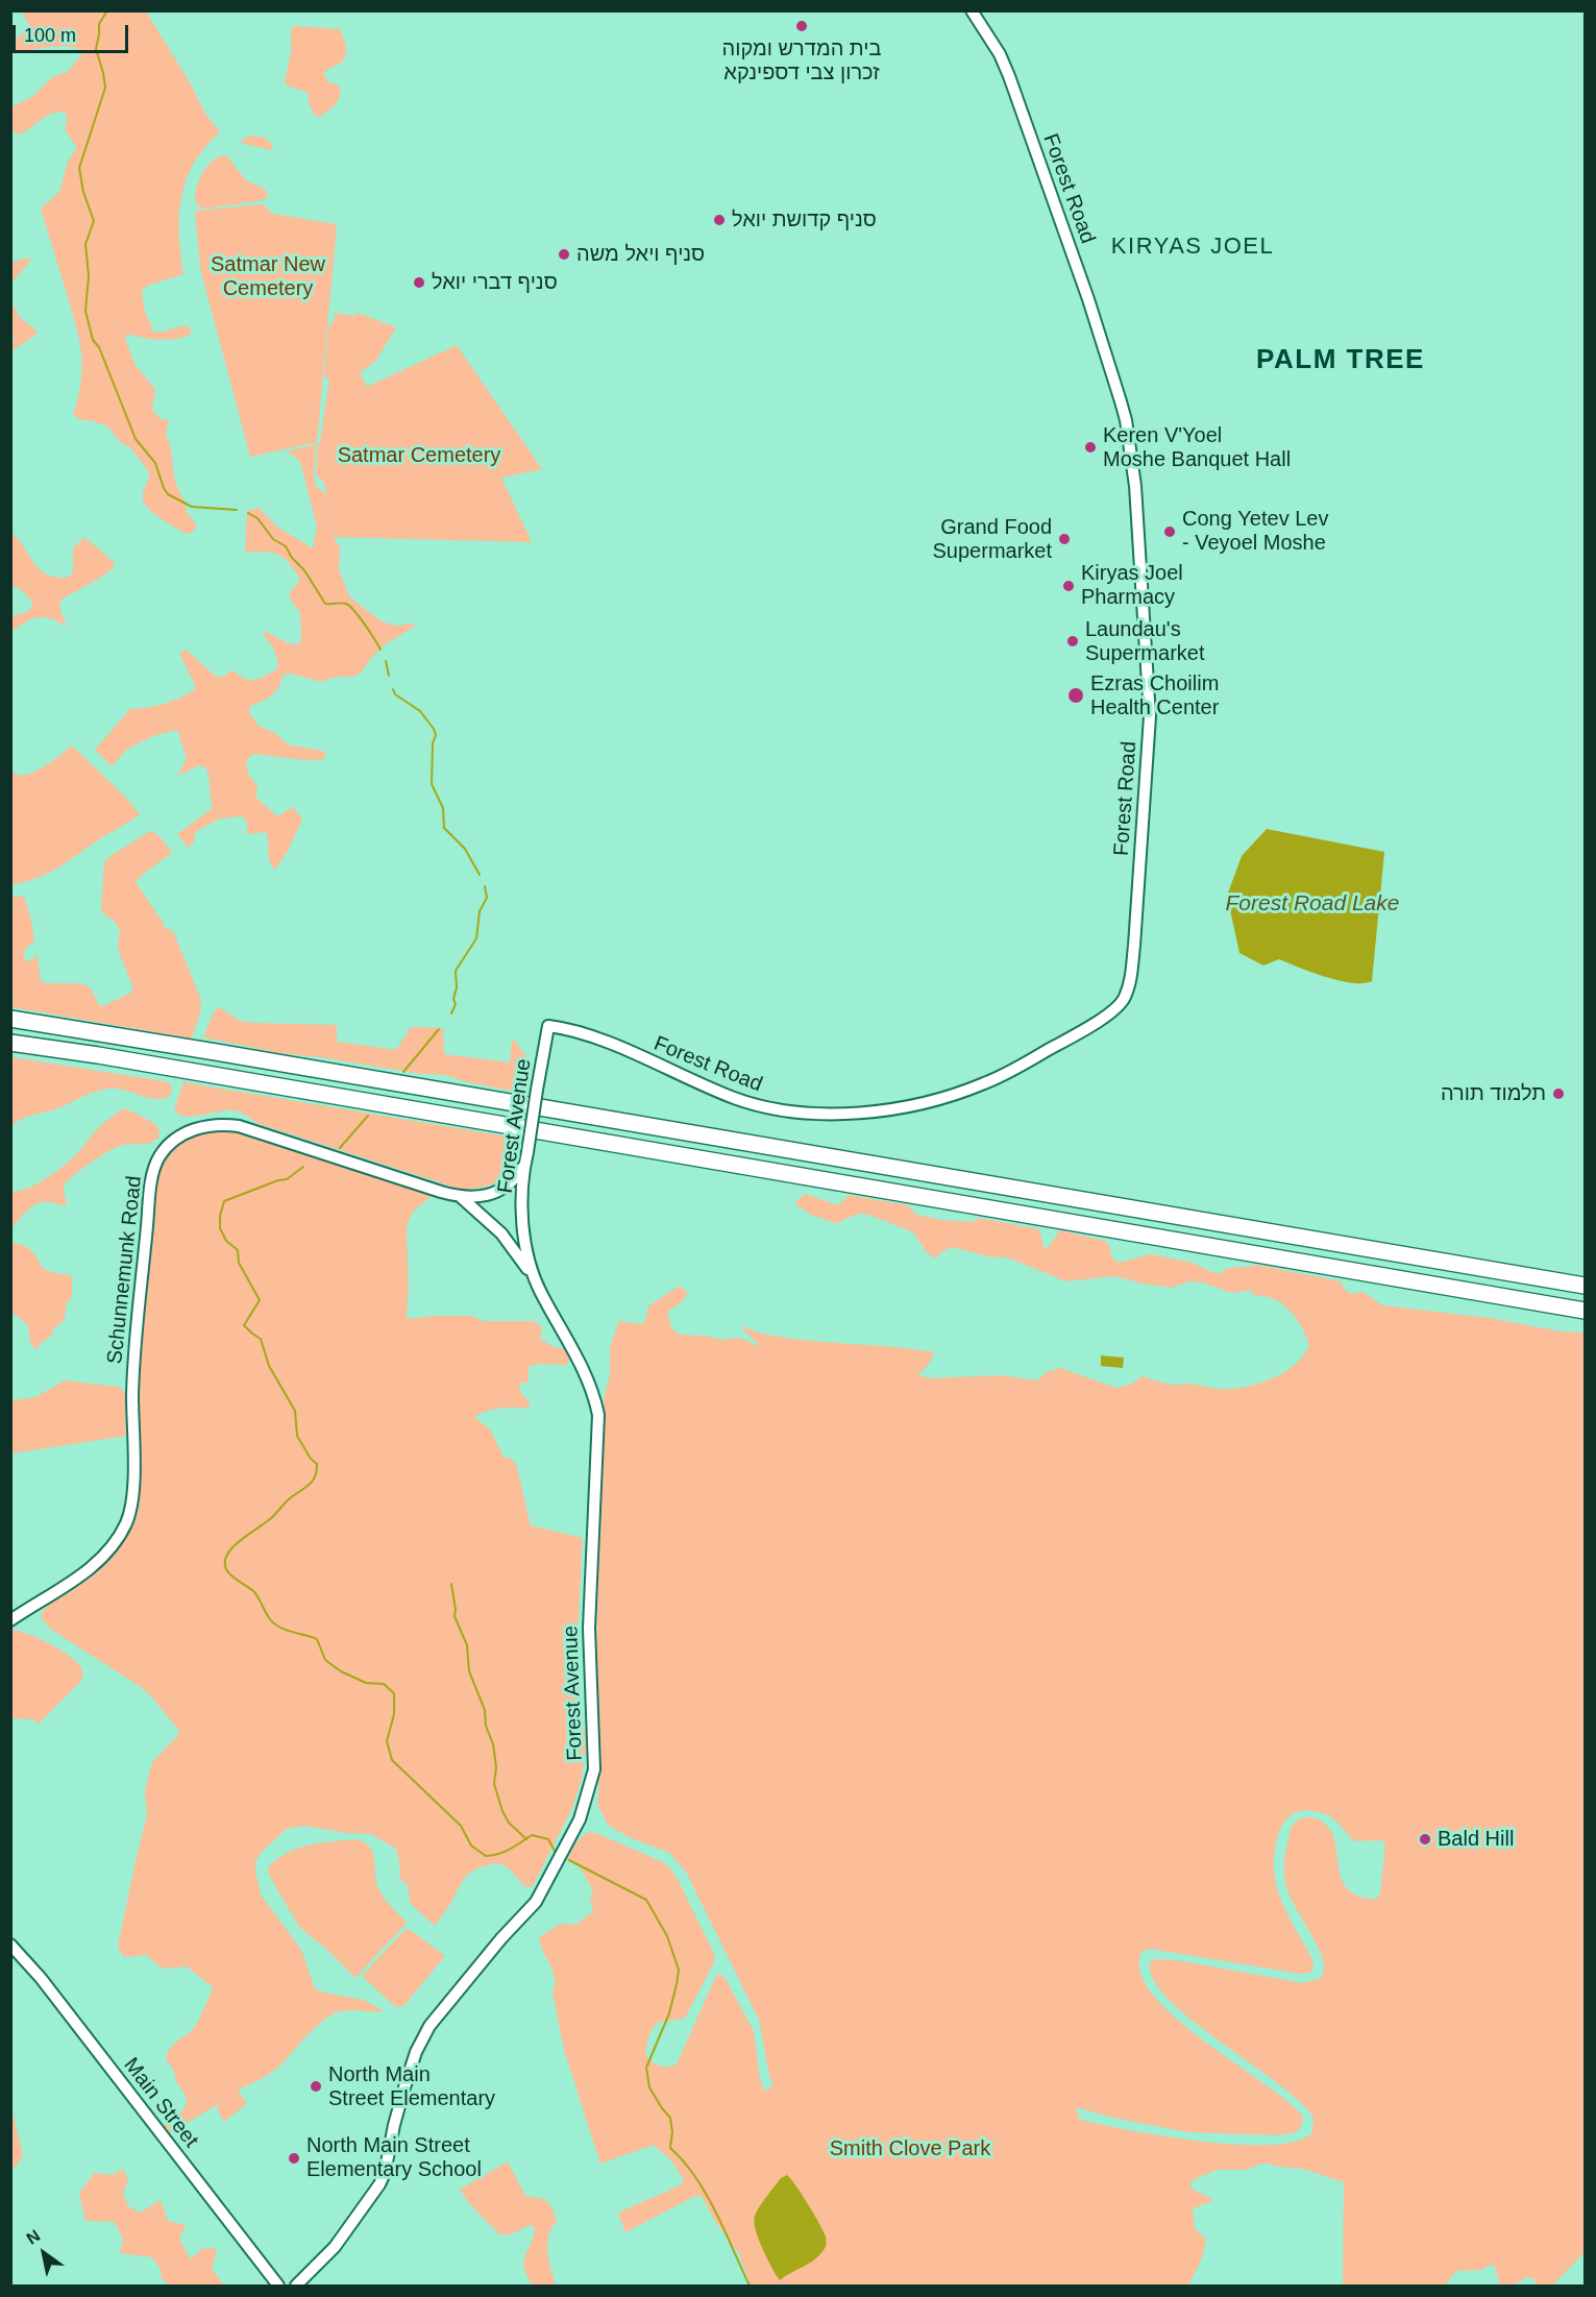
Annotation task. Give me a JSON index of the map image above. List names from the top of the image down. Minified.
{"streets":{"street":["Forest Road","Forest Avenue","Schunnemunk Road","Main Street"]},"crossings":[["Forest Road","Forest Avenue"],["Forest Avenue","Schunnemunk Road"]],"districts":["KIRYAS JOEL","PALM TREE"],"water":["Forest Road Lake"],"parks":["Satmar New Cemetery","Satmar Cemetery","Smith Clove Park"],"places":["בית המדרש ומקוה זכרון צבי דספינקא","סניף קדושת יואל","סניף ויאל משה","סניף דברי יואל","Keren V'Yoel Moshe Banquet Hall","Cong Yetev Lev - Veyoel Moshe","Grand Food Supermarket","Kiryas Joel Pharmacy","Laundau's Supermarket","Ezras Choilim Health Center","תלמוד תורה","Bald Hill","North Main Street Elementary","North Main Street Elementary School"],"scale_bar":"100 m","north":"top left"}
